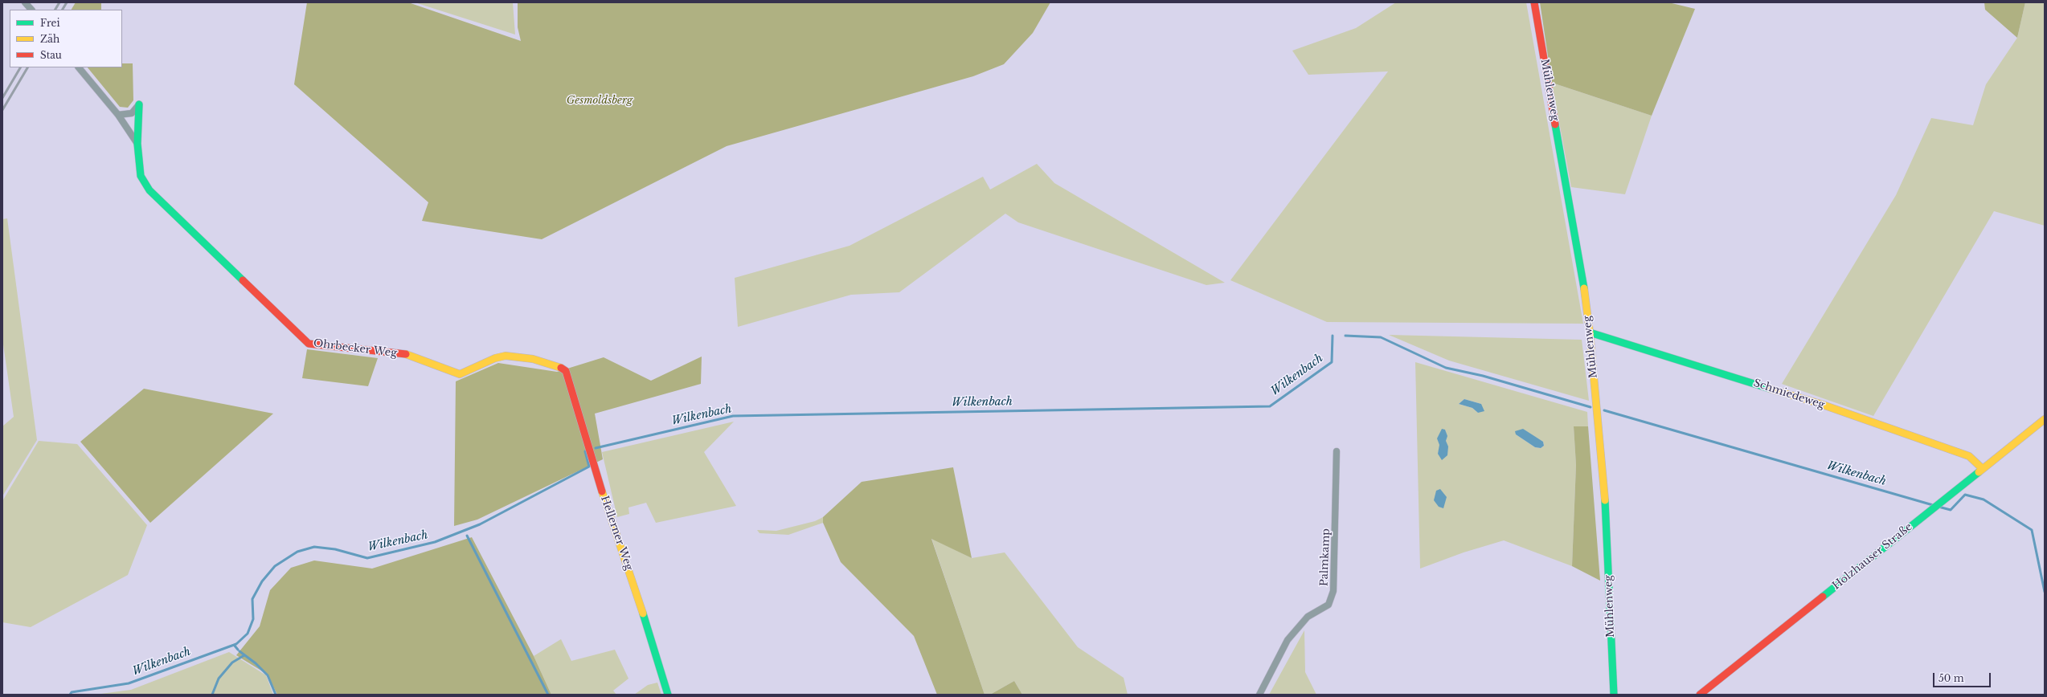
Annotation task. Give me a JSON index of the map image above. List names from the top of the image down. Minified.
{"streets":{"street":["Mühlenweg","Ohrbecker Weg","Schmiedeweg","Hellerner Weg","Holzhauser Straße","Palmkamp"]},"crossings":[["Mühlenweg","Schmiedeweg"],["Ohrbecker Weg","Hellerner Weg"],["Schmiedeweg","Holzhauser Straße"]],"water":["Wilkenbach"],"parks":["Gesmoldsberg"],"legend":["Frei","Zäh","Stau"],"scale_bar":"50 m"}
